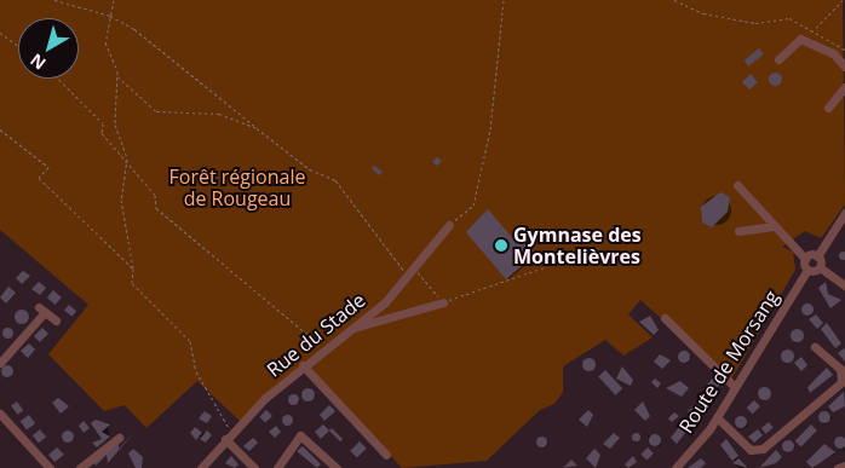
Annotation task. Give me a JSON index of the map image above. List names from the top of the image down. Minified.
{"streets":{"street":["Rue du Stade","Route de Morsang"]},"parks":["Forêt régionale de Rougeau"],"places":["Gymnase des Montelièvres"],"north":"bottom left"}
